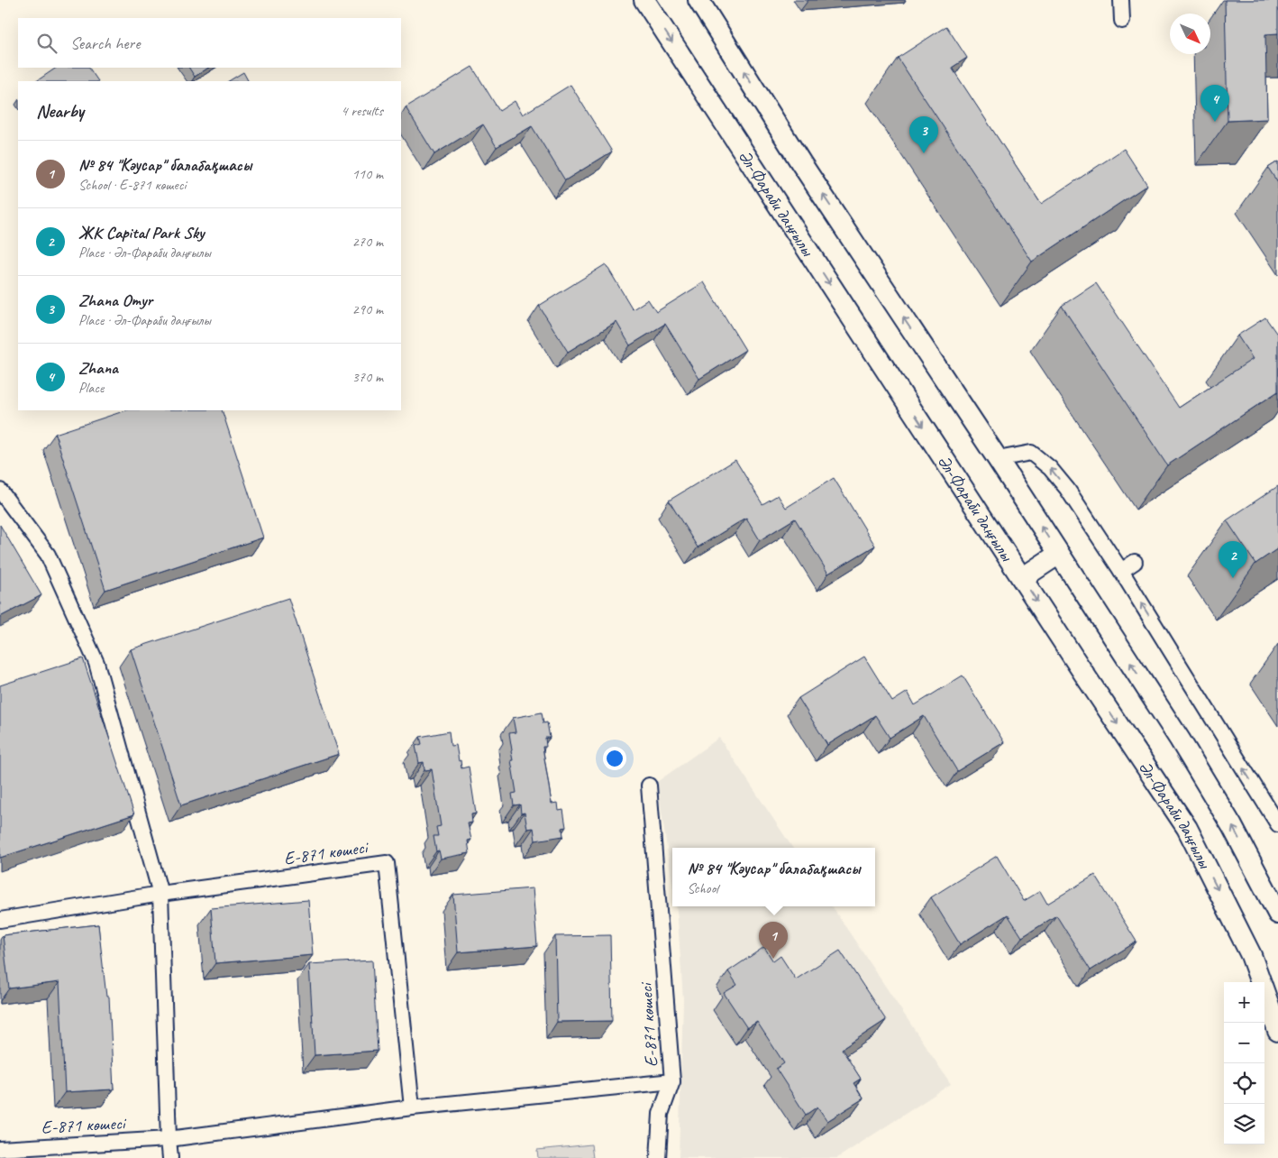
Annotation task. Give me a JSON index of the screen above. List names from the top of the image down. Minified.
{"streets":{"main road":["Әл-Фараби даңғылы"],"street":["Е-871 көшесі"]},"north":"bottom right","page":{"search":"Search here","heading":["Nearby","4 results"],"pins":["4","3","2","1"],"list":[{"mark":"1","name":"№ 84 \"Кәусар\" балабақшасы","note":"School · Е-871 көшесі","value":"110 m"},{"mark":"2","name":"ЖК Capital Park Sky","note":"Place · Әл-Фараби даңғылы","value":"270 m"},{"mark":"3","name":"Zhana Omyr","note":"Place · Әл-Фараби даңғылы","value":"290 m"},{"mark":"4","name":"Zhana","note":"Place","value":"370 m"}],"popup":["№ 84 \"Кәусар\" балабақшасы","School"],"map_buttons":["+","−"]}}
